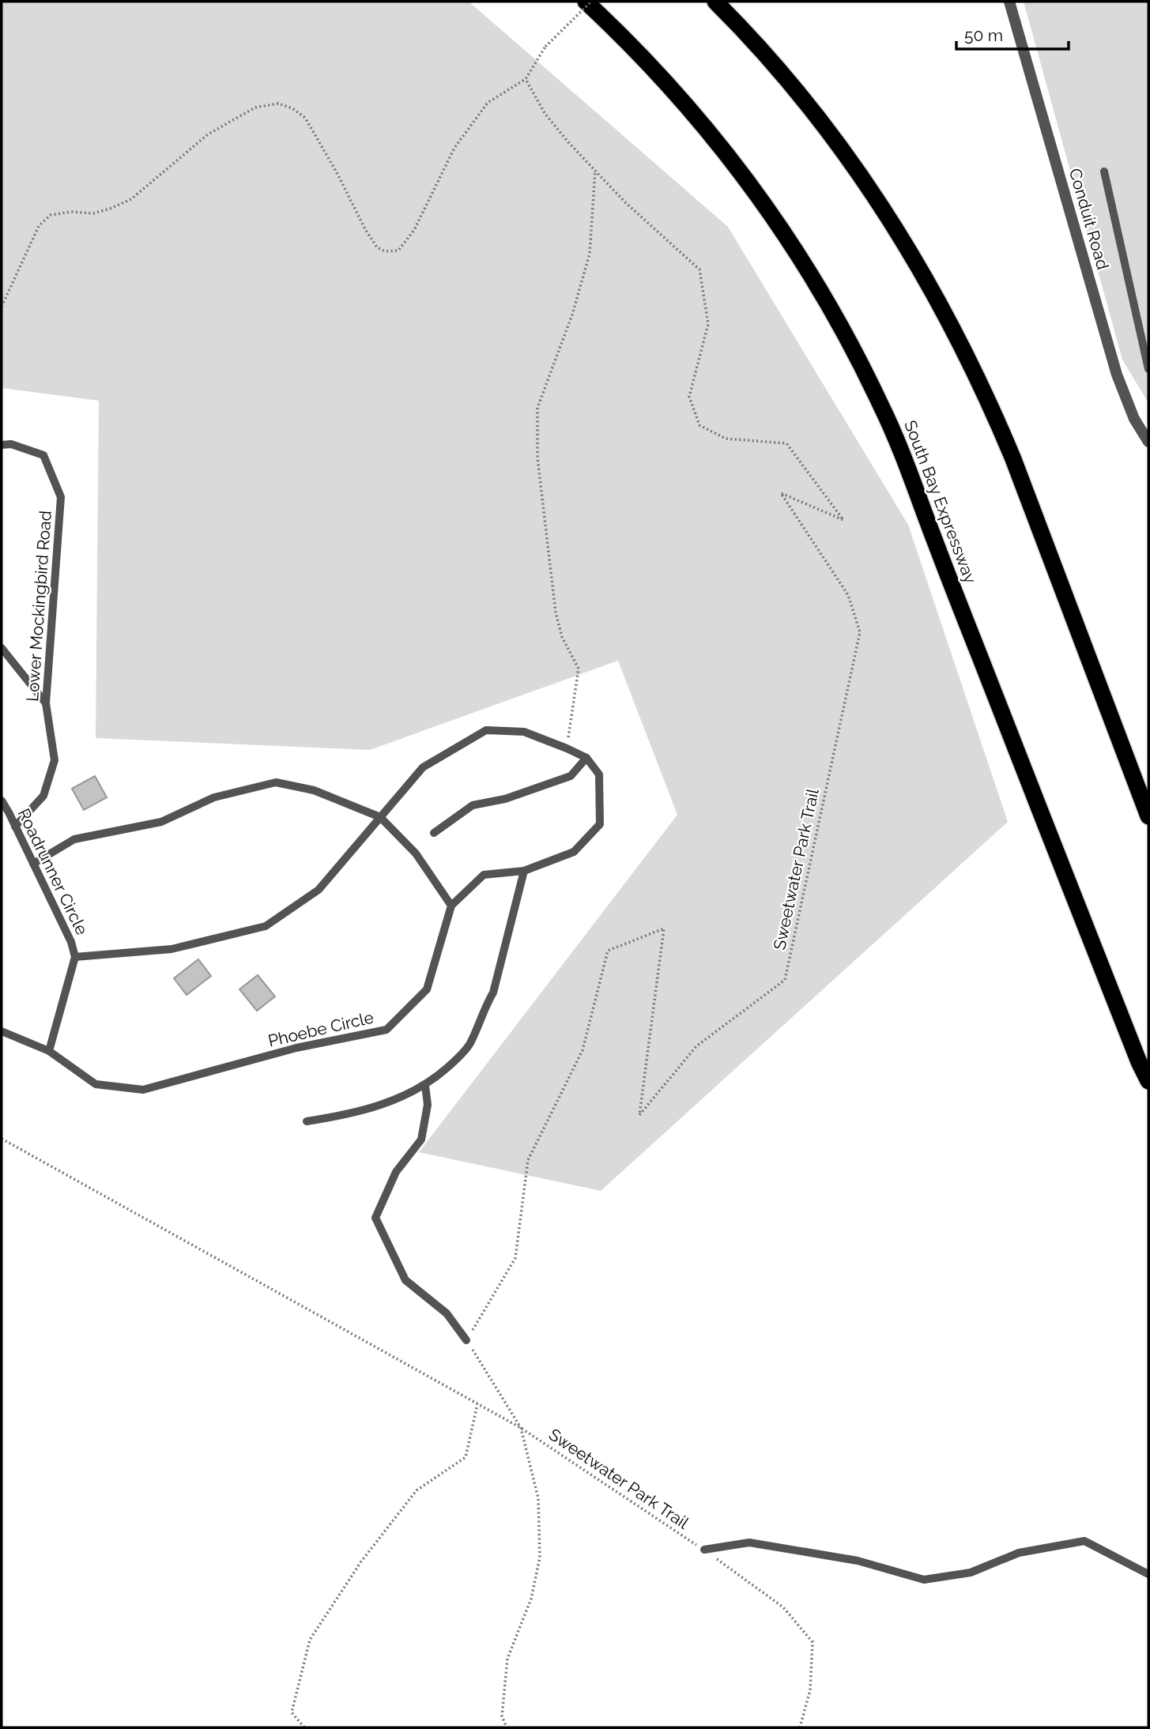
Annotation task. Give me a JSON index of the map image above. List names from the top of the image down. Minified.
{"streets":{"highway":["South Bay Expressway"],"street":["Conduit Road"],"lane":["Lower Mockingbird Road","Roadrunner Circle","Phoebe Circle"],"path":["Sweetwater Park Trail"]},"crossings":[["Lower Mockingbird Road","Roadrunner Circle"]],"scale_bar":"50 m"}
